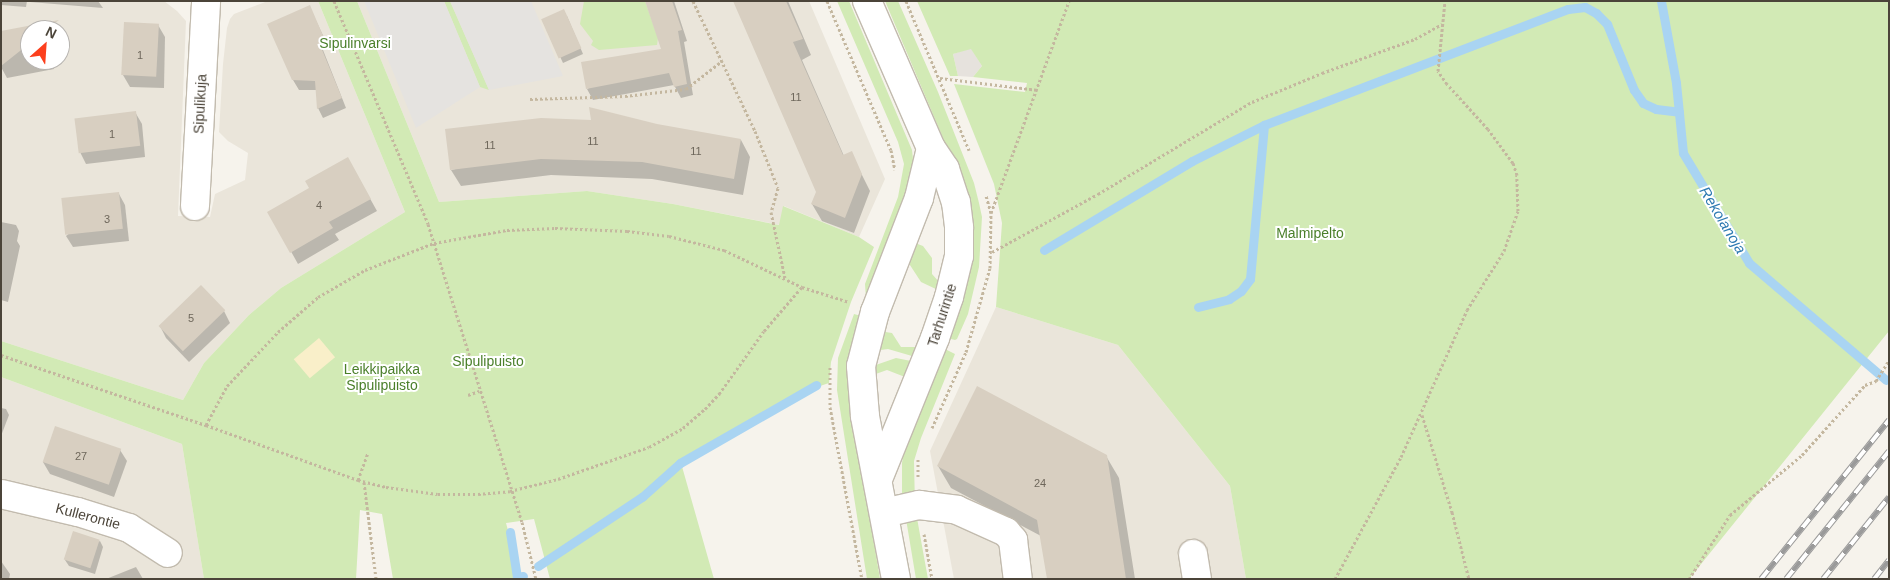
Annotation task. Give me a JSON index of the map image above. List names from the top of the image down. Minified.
{"streets":{"street":["Sipulikuja","Tarhurintie","Kullerontie"]},"water":["Rekolanoja"],"parks":["Sipulinvarsi","Malmipelto","Sipulipuisto","Leikkipaikka Sipulipuisto"],"house_numbers":["1","11","1","11","11","11","4","3","5","27","24"],"north":"top right"}
